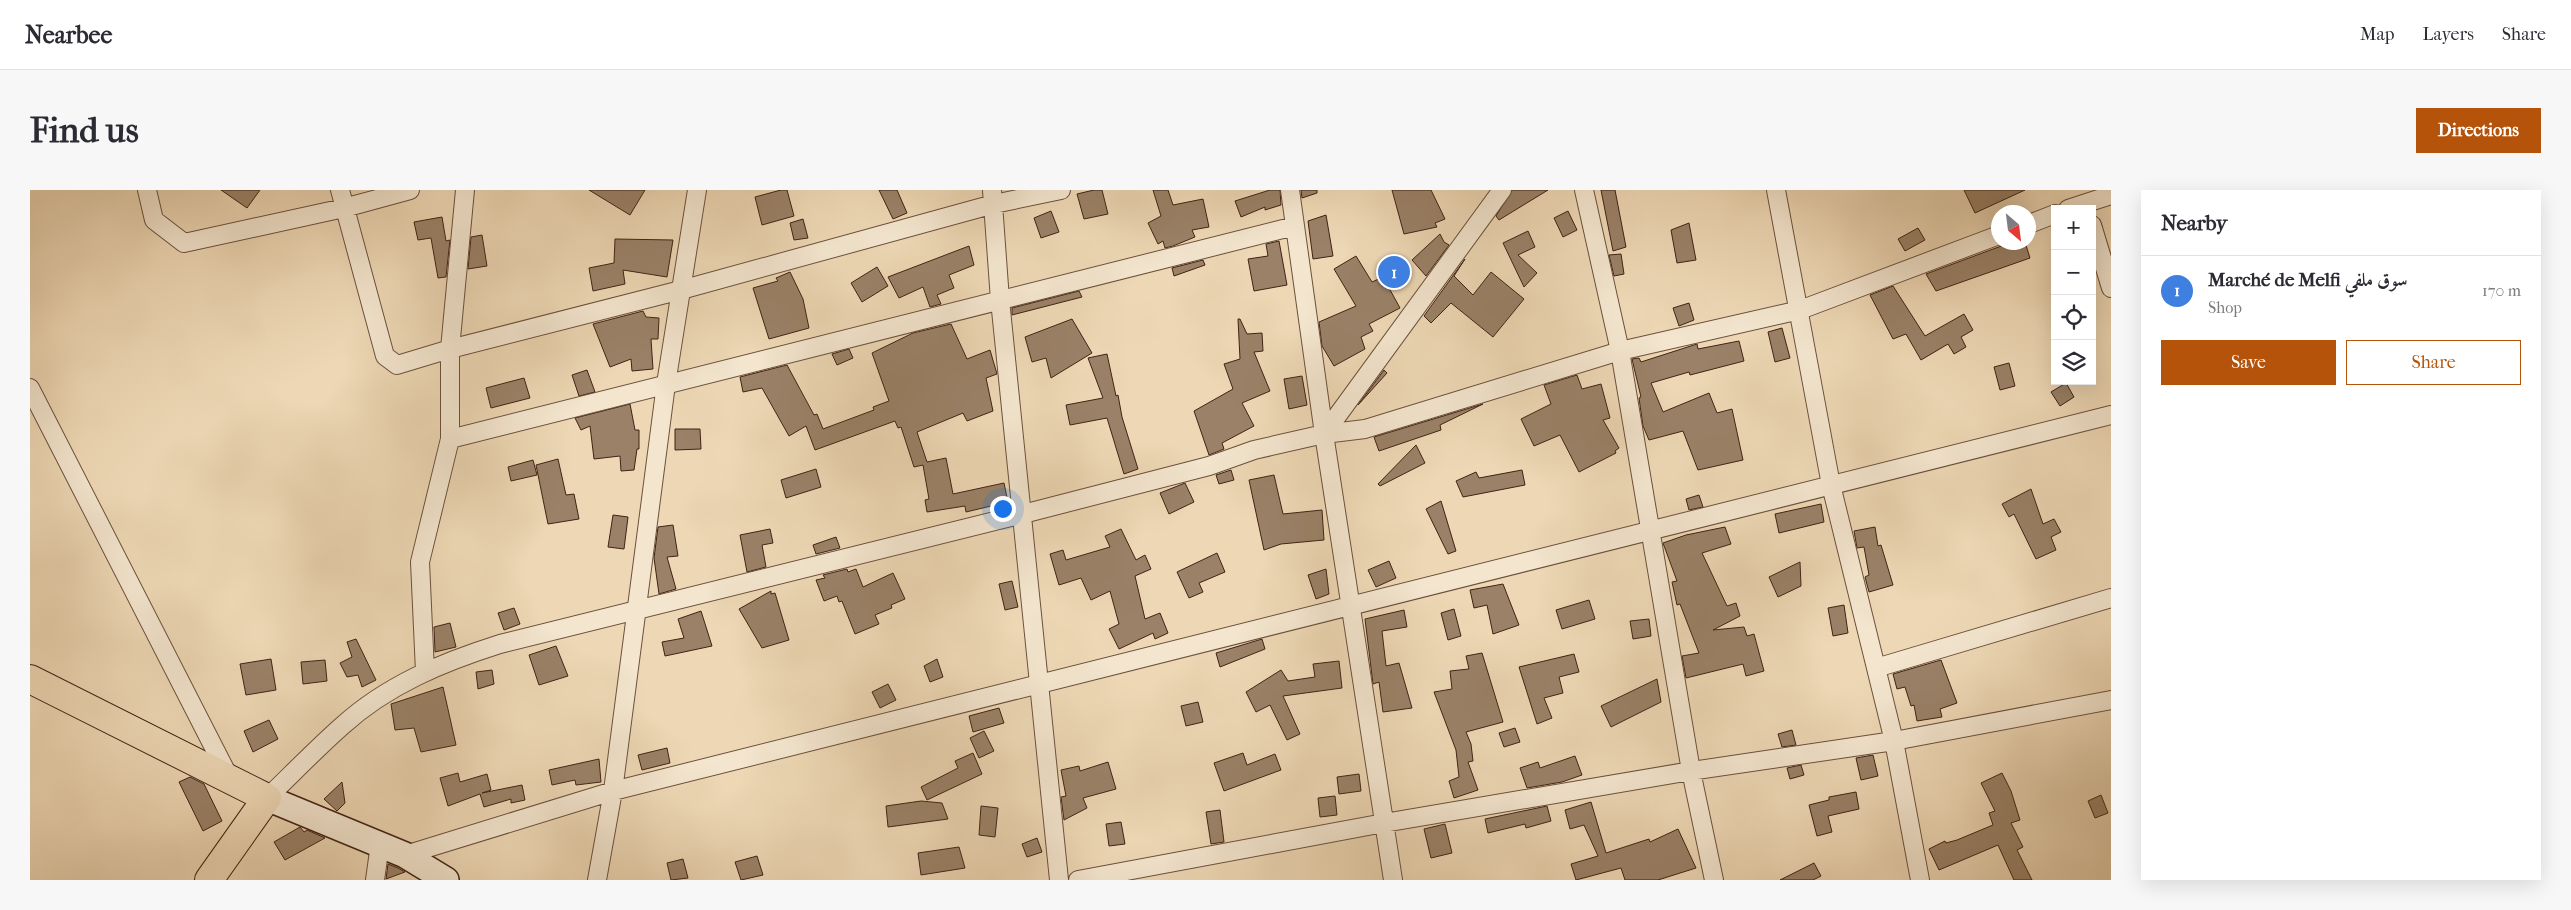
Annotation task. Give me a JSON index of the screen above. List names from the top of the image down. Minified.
{"north":"bottom right","page":{"header":"Nearbee","nav":["Map","Layers","Share"],"buttons":["Directions",["Save","Share"]],"title":"Find us","heading":"Nearby","map_buttons":["+","−"],"pins":"1","list":[{"mark":"1","name":"Marché de Melfi سوق ملفي","note":"Shop","value":"170 m"}]}}
